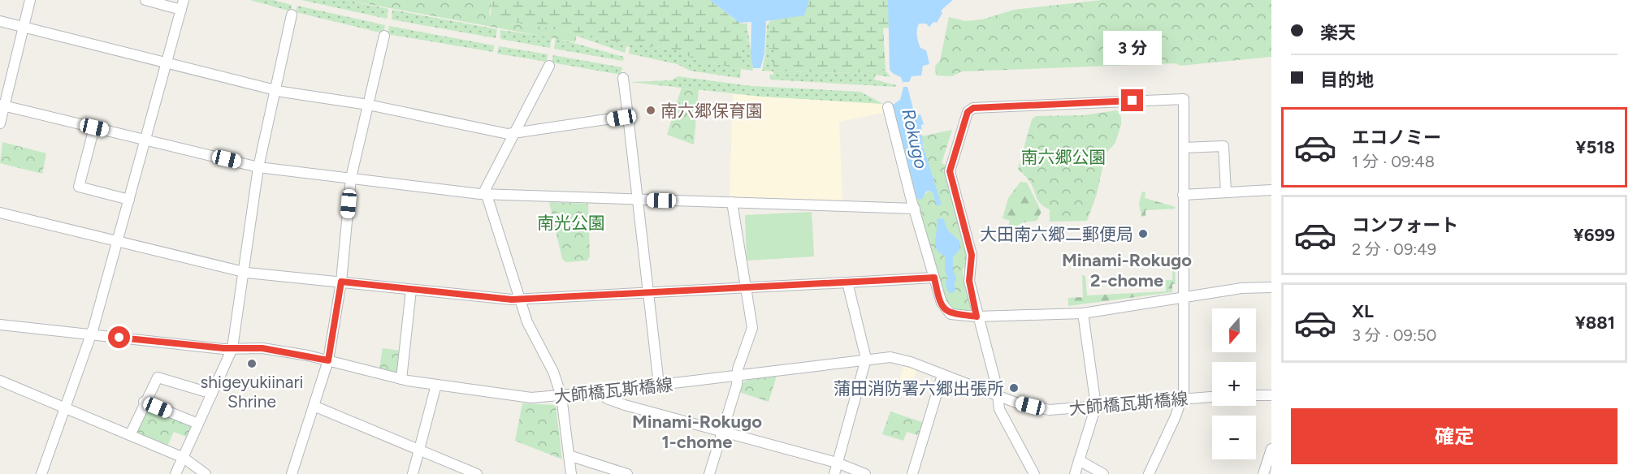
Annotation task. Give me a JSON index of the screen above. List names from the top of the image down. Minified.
{"streets":{"street":["大師橋瓦斯橋線"]},"districts":["Minami-Rokugo 2-chome","Minami-Rokugo 1-chome"],"water":["Rokugo"],"parks":["南六郷公園","南光公園"],"places":["南六郷保育園","大田南六郷二郵便局","shigeyukiinari Shrine","蒲田消防署六郷出張所"],"north":"bottom","page":{"banner":["楽天","目的地"],"bubble":"3 分","list":[{"name":"エコノミー","note":"1 分 · 09:48","value":"¥518"},{"name":"コンフォート","note":"2 分 · 09:49","value":"¥699"},{"name":"XL","note":"3 分 · 09:50","value":"¥881"}],"map_buttons":["+","−"],"buttons":"確定"}}
